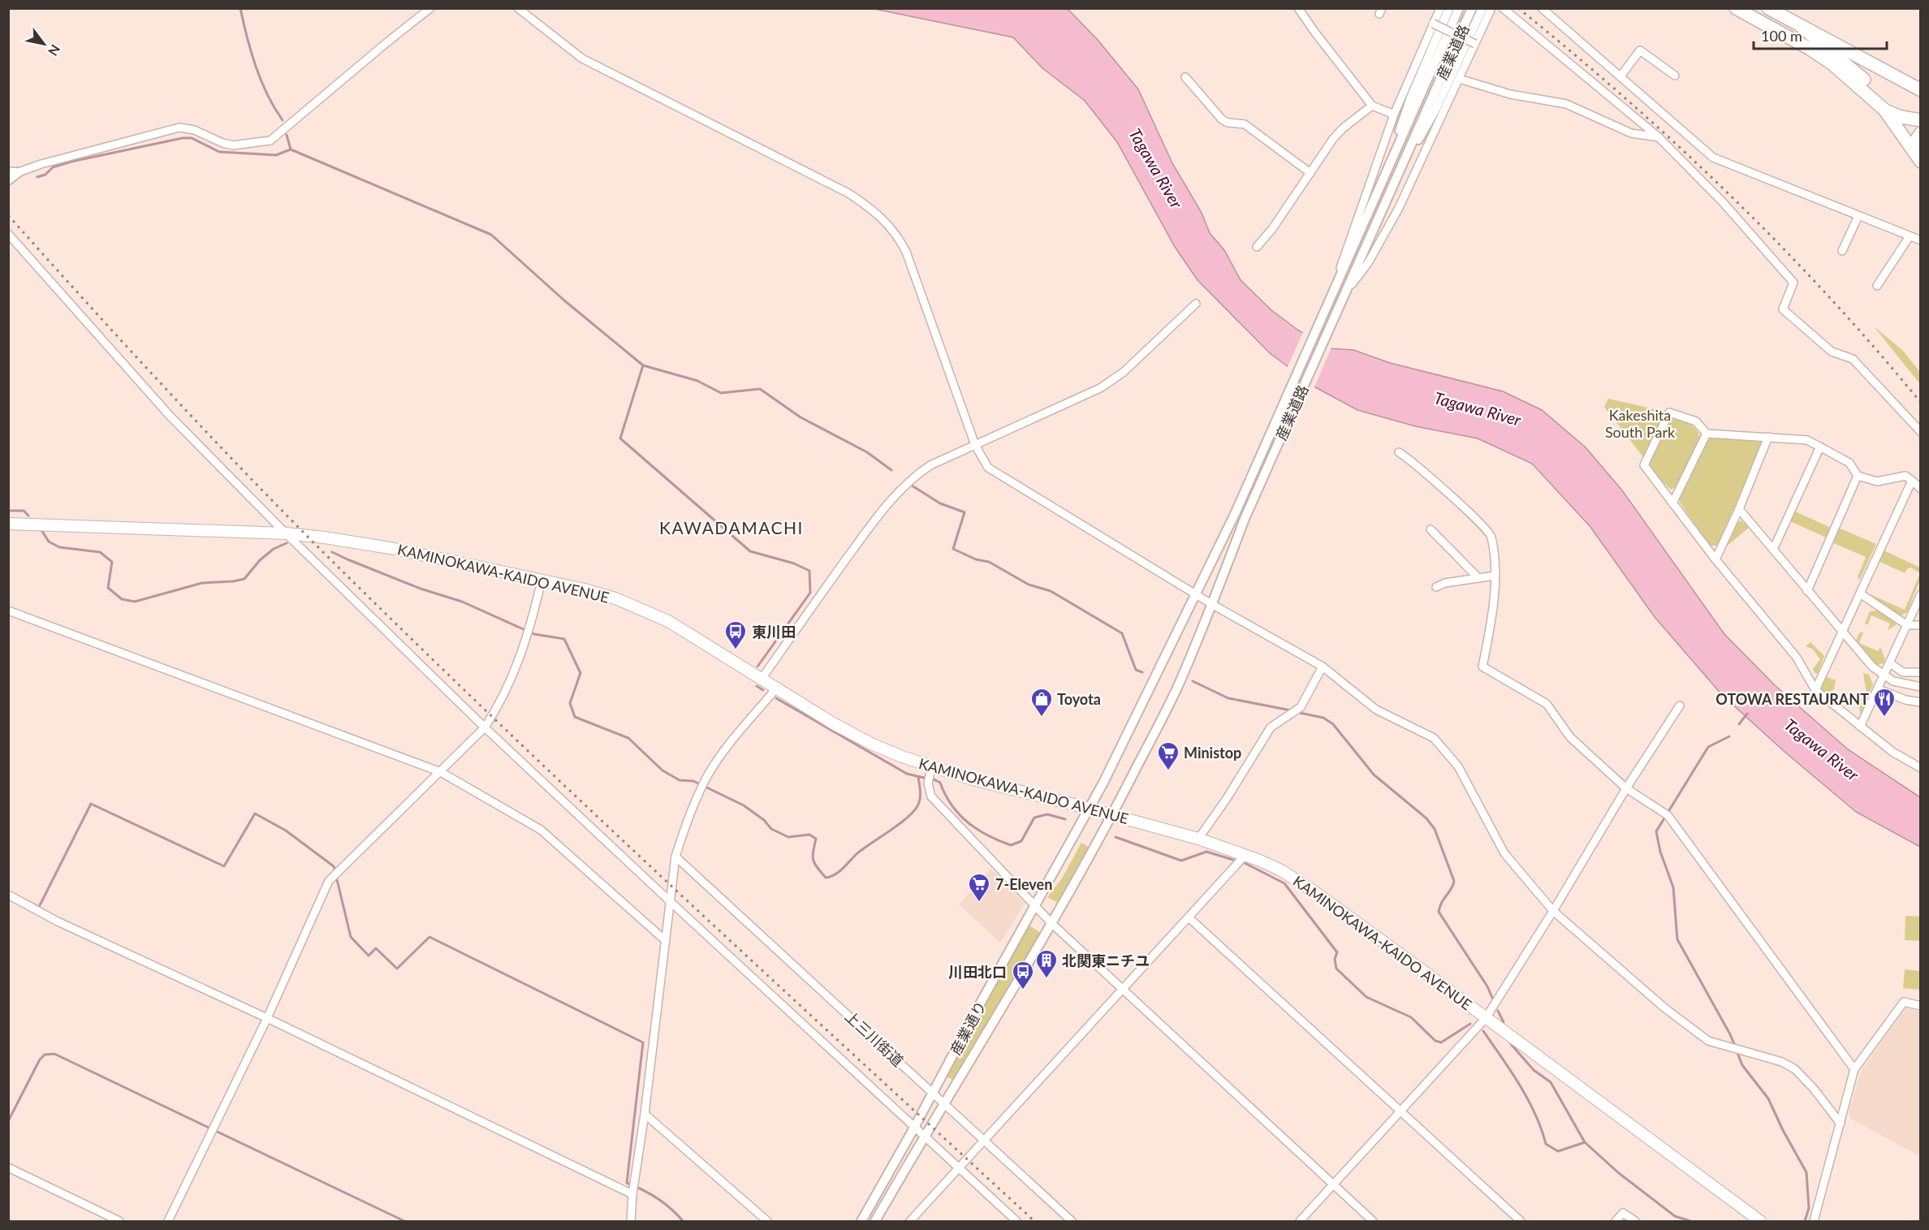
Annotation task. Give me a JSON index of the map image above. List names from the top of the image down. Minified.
{"streets":{"main road":["KAMINOKAWA-KAIDO AVENUE"],"street":["産業道路","産業通り","上三川街道"]},"crossings":[["産業道路","KAMINOKAWA-KAIDO AVENUE"],["産業道路","産業通り"],["KAMINOKAWA-KAIDO AVENUE","産業通り"],["産業通り","上三川街道"]],"districts":["KAWADAMACHI"],"water":["Tagawa River"],"parks":["Kakeshita South Park"],"places":{"bus stop":["東川田","川田北口"],"shop":["Toyota"],"restaurant":["OTOWA RESTAURANT"],"supermarket":["Ministop","7-Eleven"],"building":["北関東ニチユ"]},"scale_bar":"100 m","north":"bottom right"}
